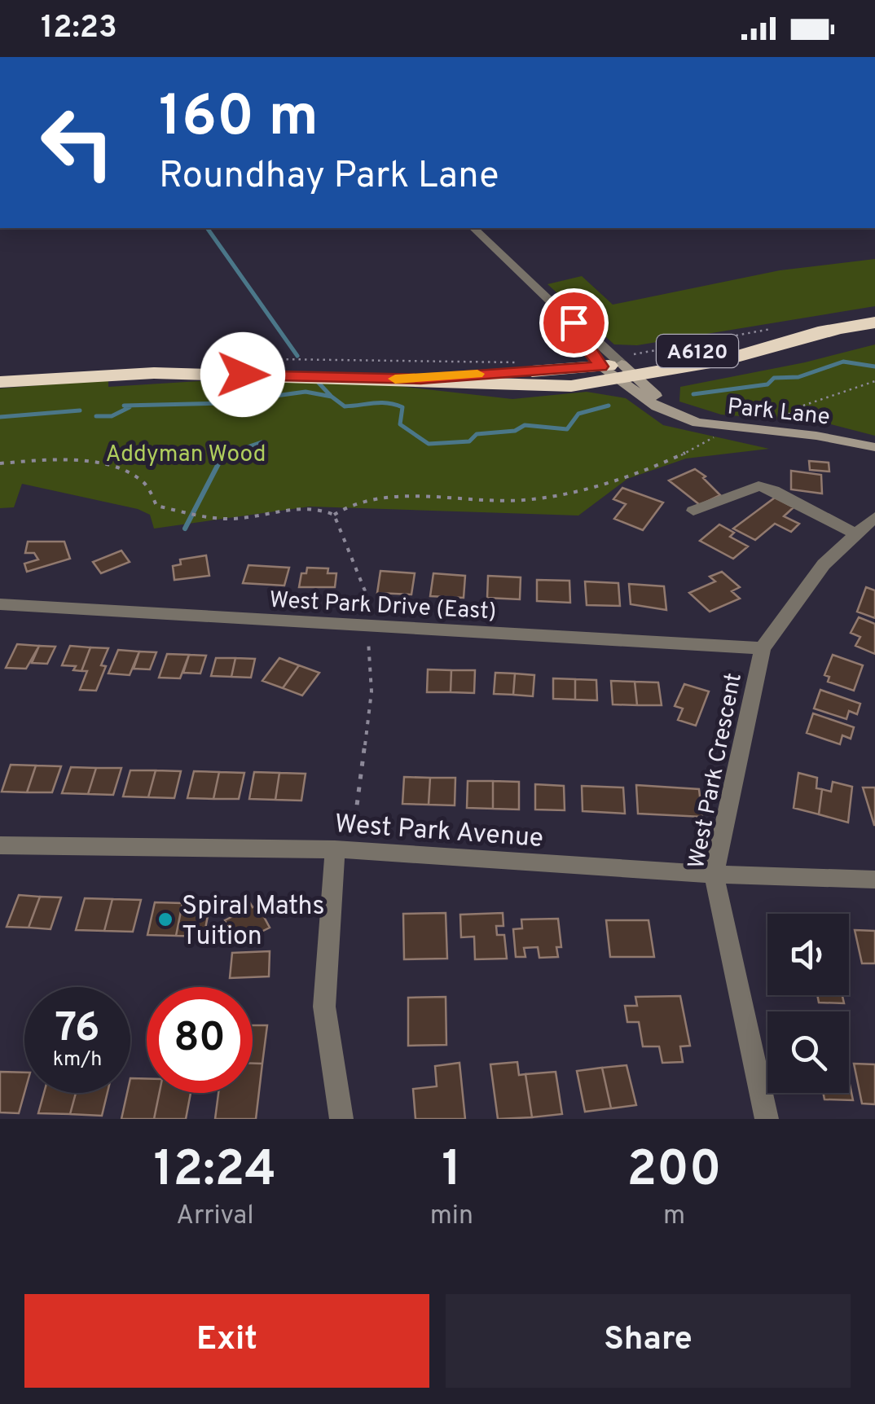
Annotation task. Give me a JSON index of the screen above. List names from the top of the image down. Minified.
{"streets":{"highway":["A6120"],"street":["Park Lane","West Park Drive (East)","West Park Crescent","West Park Avenue"]},"crossings":[["A6120","Park Lane"],["West Park Drive (East)","West Park Crescent"],["West Park Crescent","West Park Avenue"]],"parks":["Addyman Wood"],"places":["Spiral Maths Tuition"],"page":{"status":"12:23","turn":["160 m","Roundhay Park Lane"],"speed":"76 km/h","limit":"80","eta":["12:24","Arrival","1","min","200","m"],"buttons":["Exit","Share"]}}
